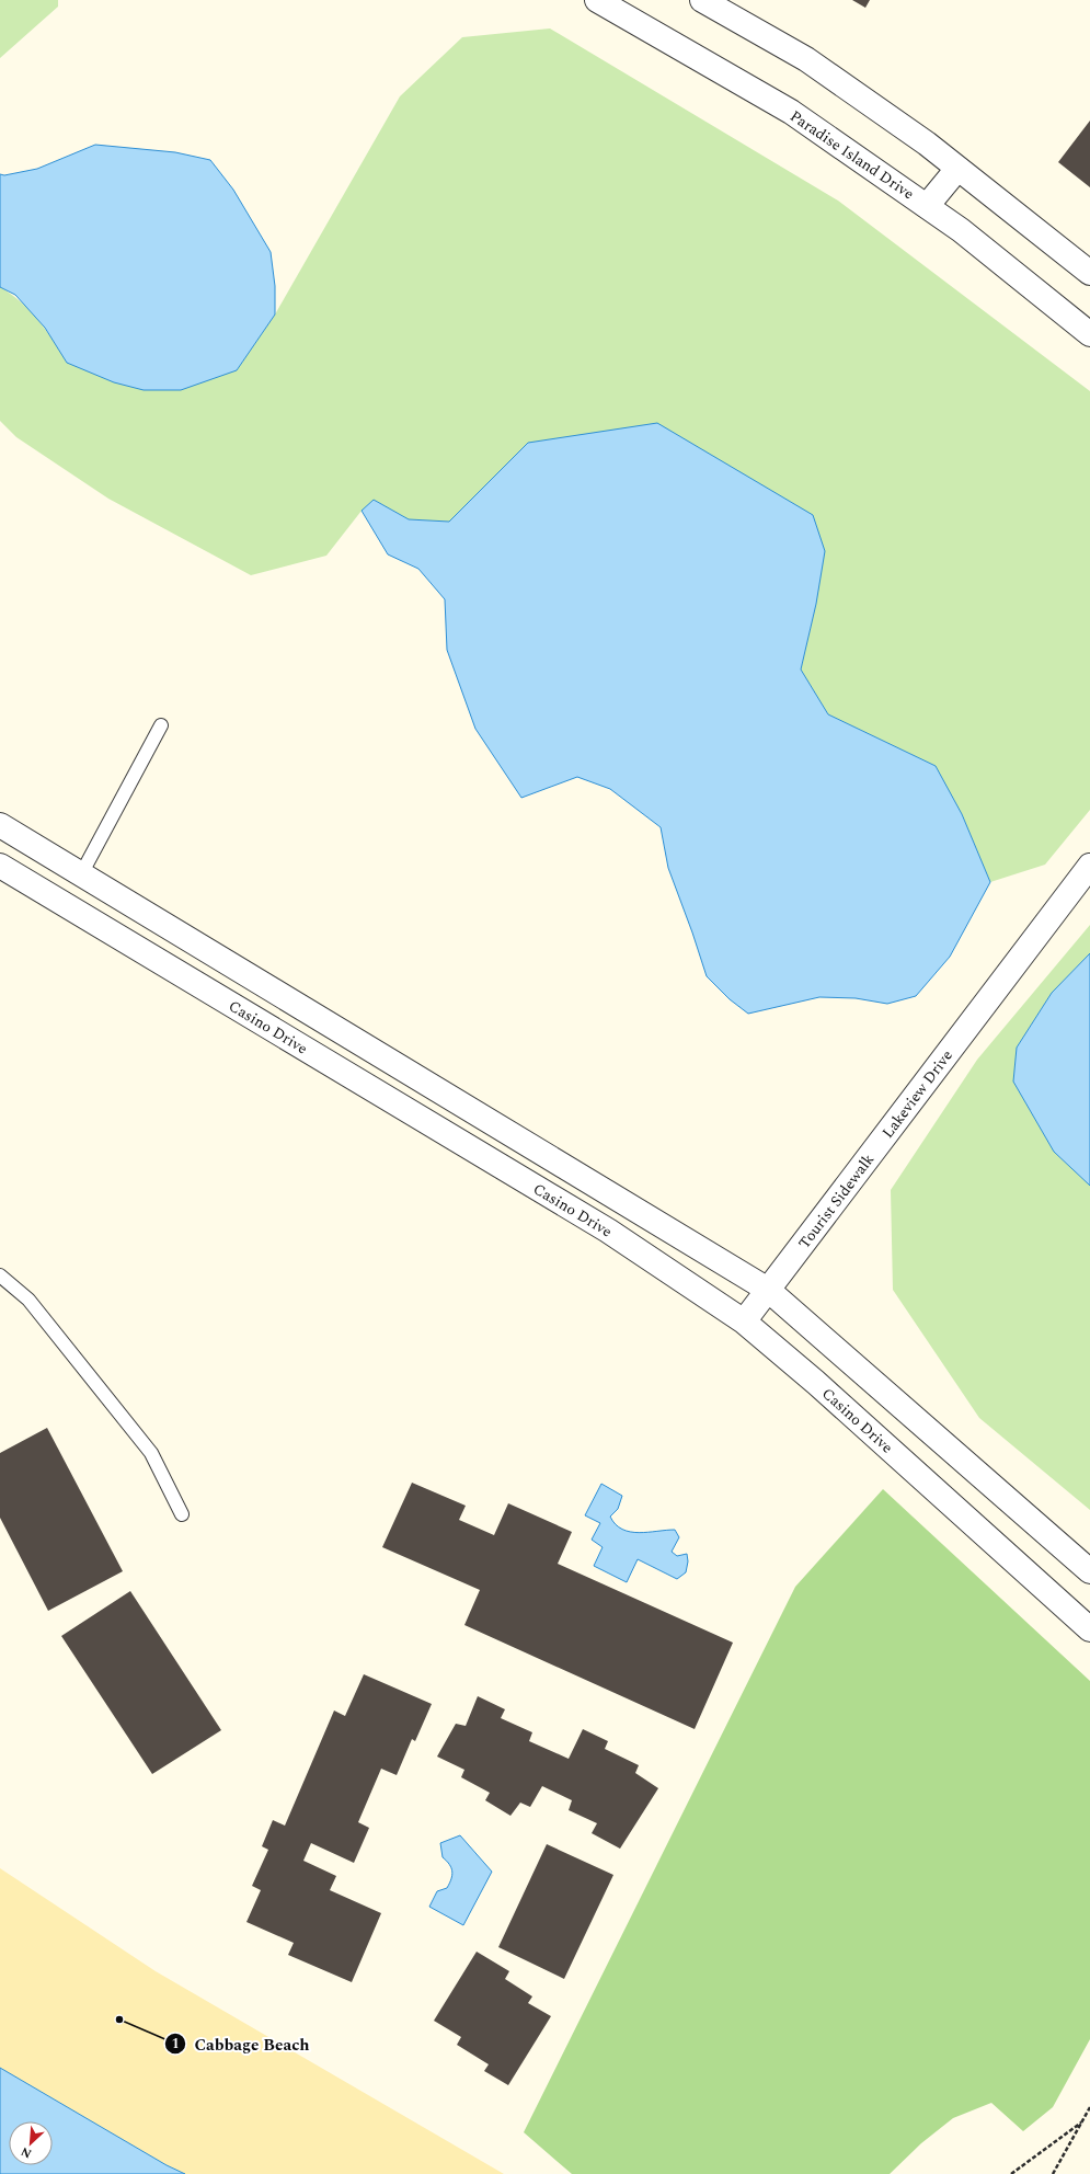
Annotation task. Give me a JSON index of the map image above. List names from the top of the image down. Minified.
{"streets":{"street":["Paradise Island Drive","Casino Drive","Lakeview Drive"]},"crossings":[["Casino Drive","Lakeview Drive"]],"places":["Cabbage Beach"],"north":"bottom left"}
